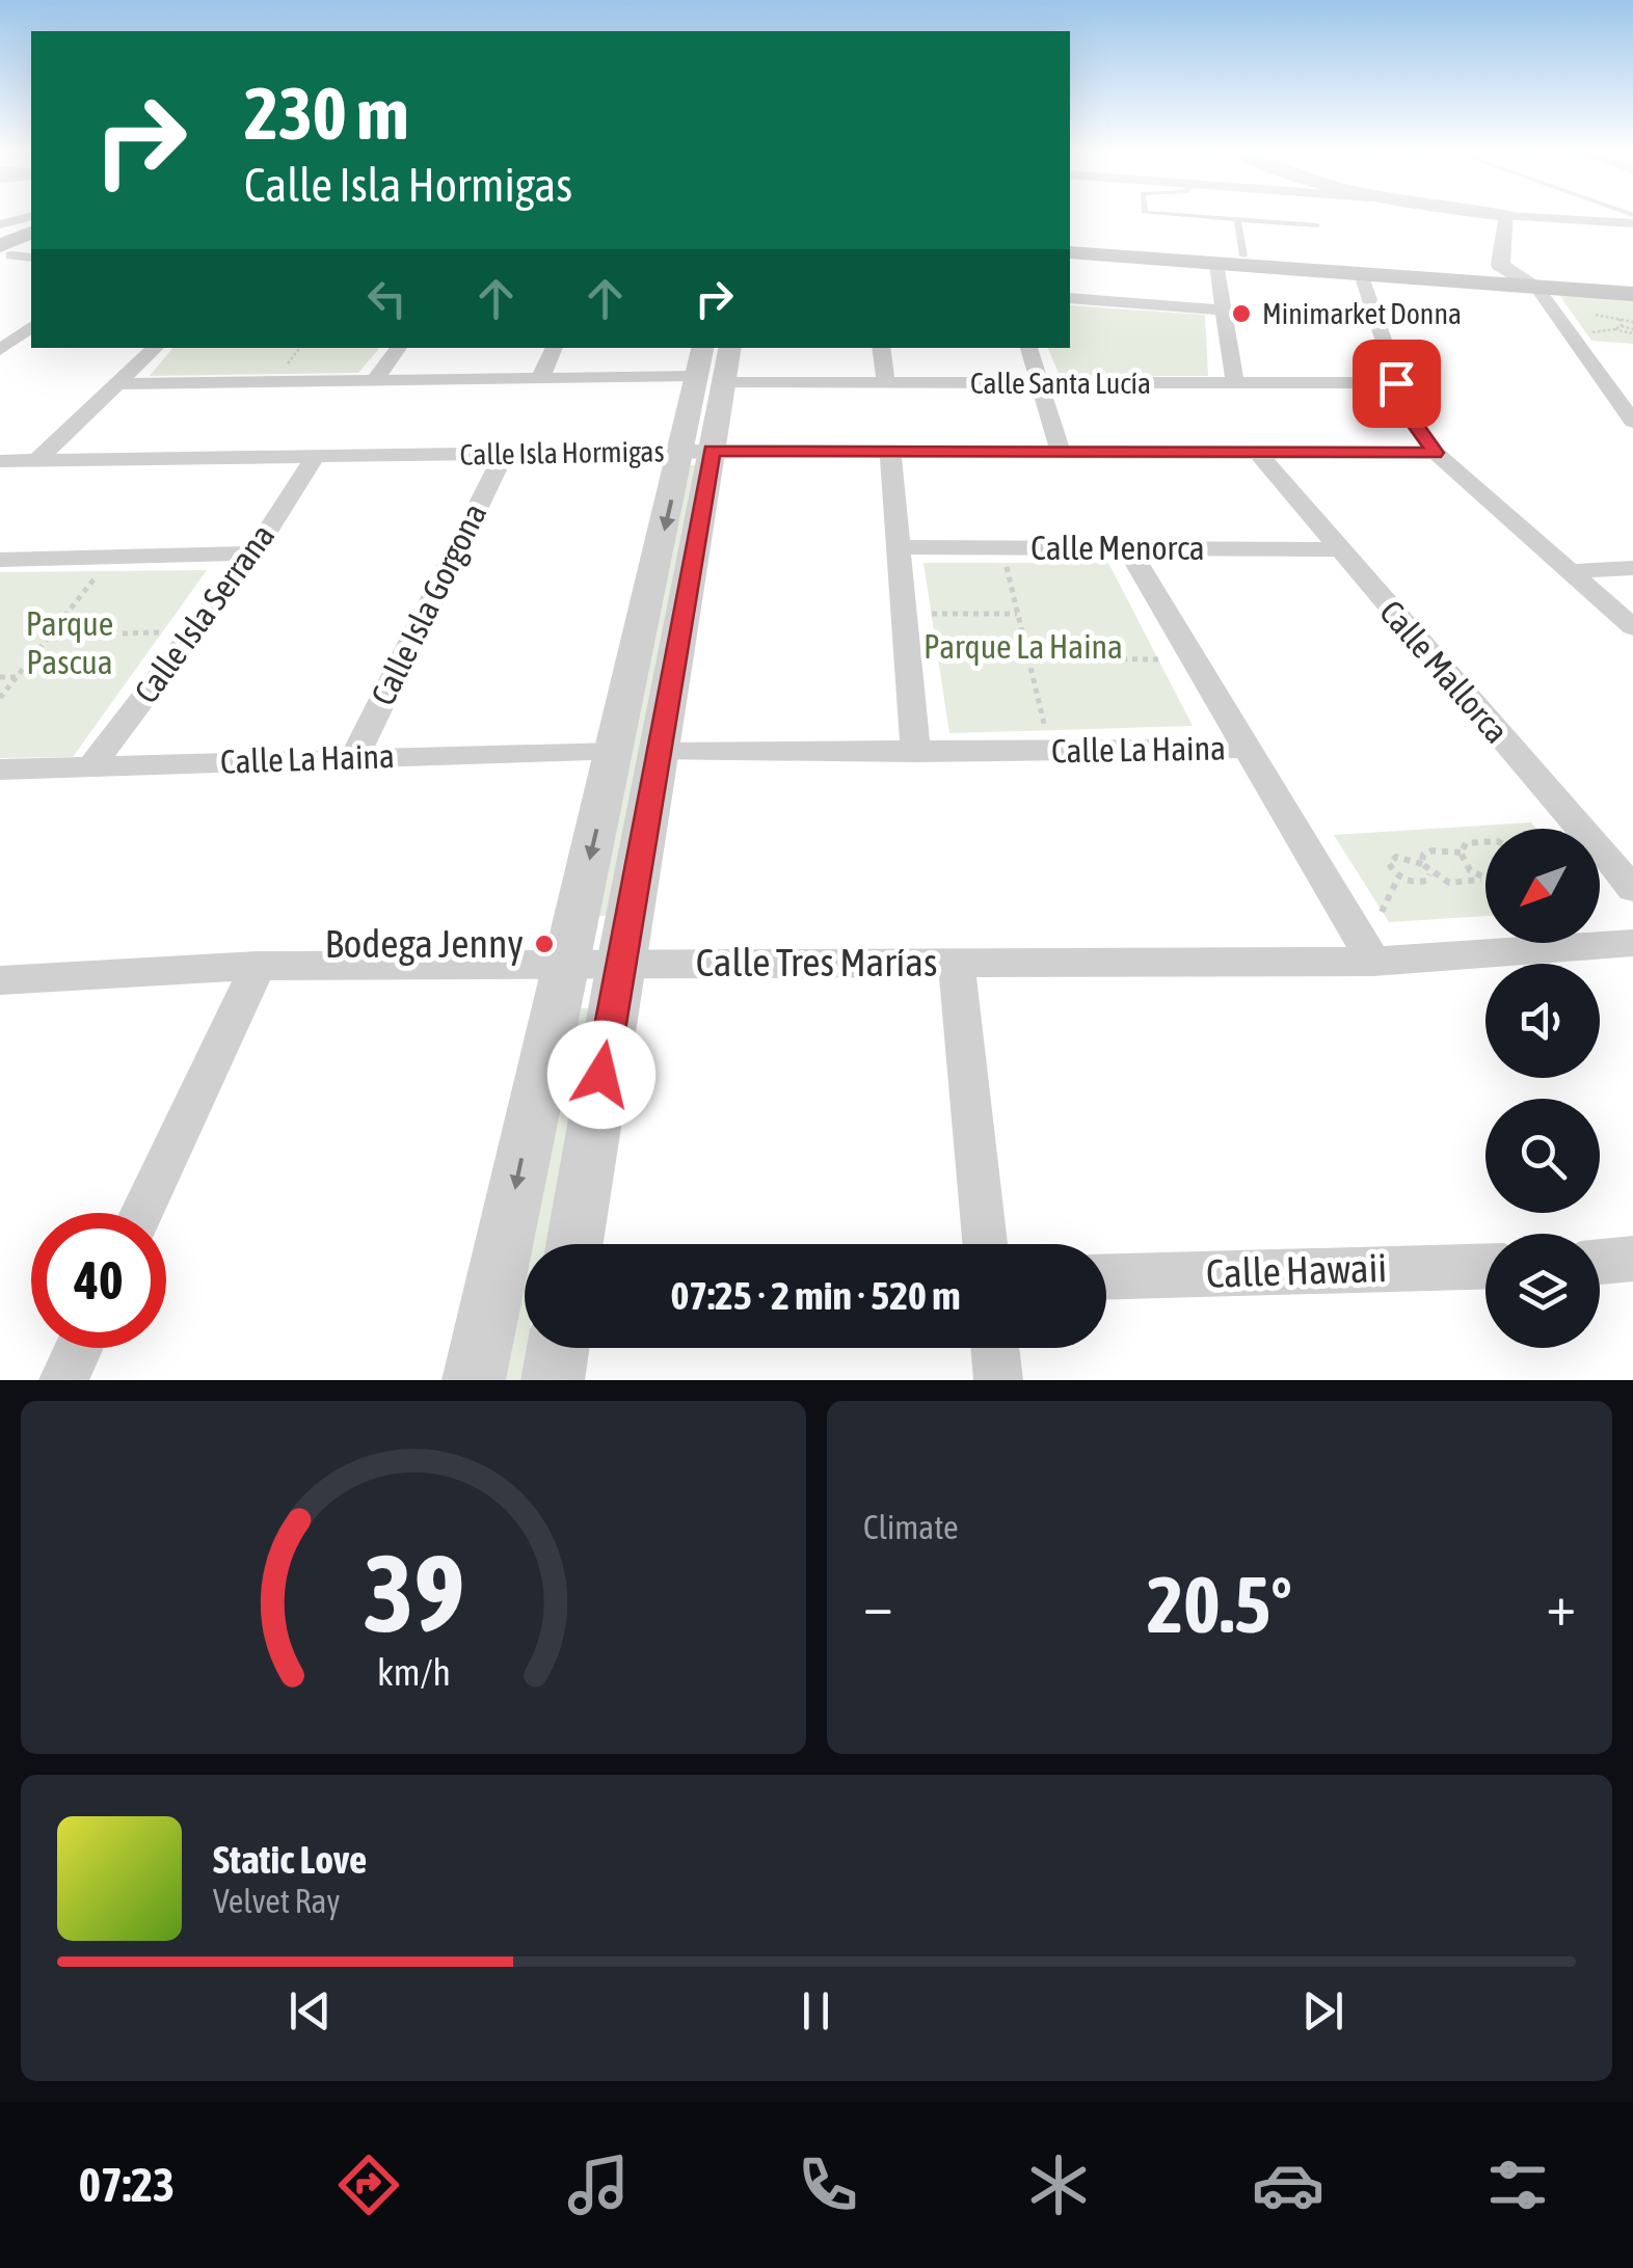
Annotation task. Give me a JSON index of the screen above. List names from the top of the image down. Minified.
{"streets":{"street":["Calle Santa Lucía","Calle Isla Hormigas","Calle Menorca","Calle Isla Gorgona","Calle Isla Serrana","Calle Mallorca","Calle La Haina","Calle Tres Marías","Calle Hawaii"]},"crossings":[["Calle Isla Hormigas","Calle Isla Gorgona"],["Calle Isla Hormigas","Calle Isla Serrana"],["Calle Isla Hormigas","Calle Mallorca"],["Calle Menorca","Calle Mallorca"],["Calle Isla Gorgona","Calle La Haina"],["Calle Isla Serrana","Calle La Haina"]],"parks":["Parque Pascua","Parque La Haina"],"places":["Minimarket Donna","Bodega Jenny"],"north":"bottom left","page":{"turn":["230 m","Calle Isla Hormigas"],"limit":"40","trip":"07:25 · 2 min · 520 m","tile":"Climate","heat":["−","20.5°","+"],"song":["Static Love","Velvet Ray"],"tabs":"07:23","gauge":["39","km/h"]}}
